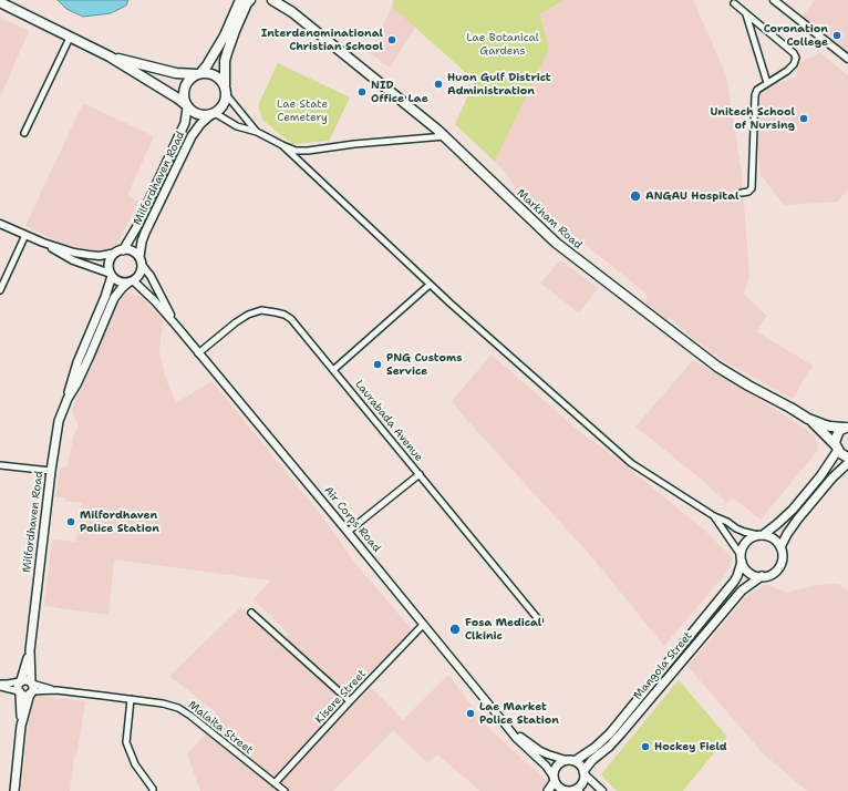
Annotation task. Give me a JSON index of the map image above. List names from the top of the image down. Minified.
{"streets":{"main road":["Milfordhaven Road","Markham Road","Mangola Street"],"street":["Laurabada Avenue","Air Corps Road","Kisere Street","Malaita Street"]},"crossings":[["Milfordhaven Road","Air Corps Road"],["Milfordhaven Road","Malaita Street"],["Laurabada Avenue","Air Corps Road"],["Air Corps Road","Mangola Street"],["Air Corps Road","Kisere Street"],["Kisere Street","Malaita Street"]],"parks":["Lae Botanical Gardens","Lae State Cemetery"],"places":["Coronation College","Interdenominational Christian School","Huon Gulf District Administration","NID Office Lae","Unitech School of Nursing","ANGAU Hospital","PNG Customs Service","Milfordhaven Police Station","Fosa Medical Clkinic","Lae Market Police Station","Hockey Field"]}
